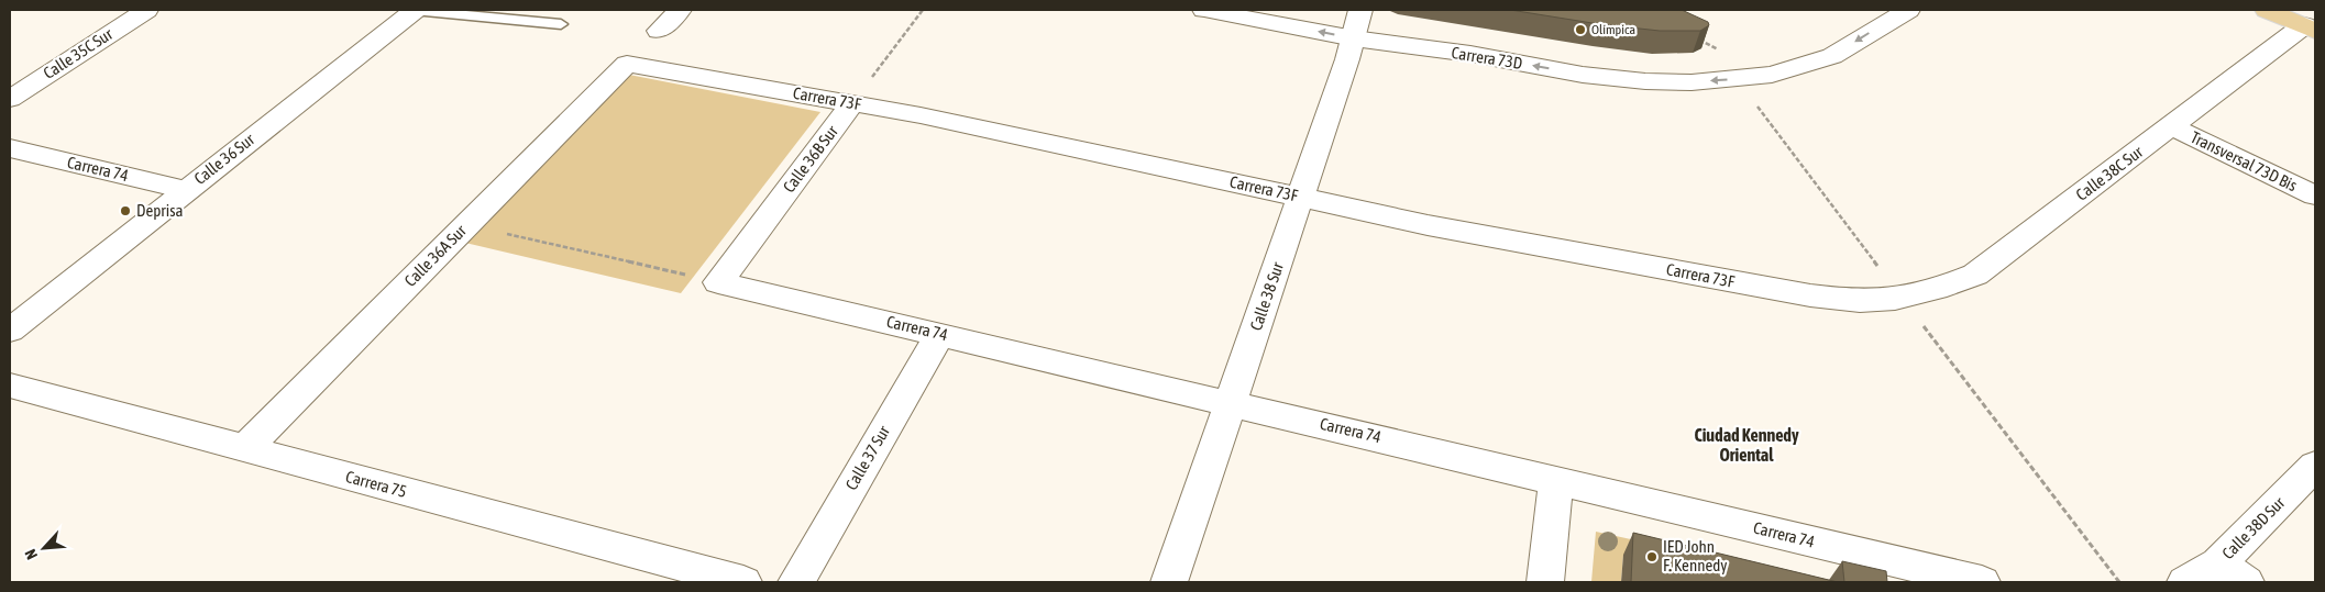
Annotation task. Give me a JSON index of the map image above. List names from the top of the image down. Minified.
{"streets":{"street":["Calle 35C Sur","Carrera 73D","Carrera 73F","Calle 36 Sur","Calle 36B Sur","Transversal 73D Bis","Carrera 74","Calle 38C Sur","Calle 36A Sur","Calle 38 Sur","Calle 37 Sur","Carrera 75","Calle 38D Sur"]},"crossings":[["Carrera 73D","Calle 38 Sur"],["Carrera 73F","Calle 36B Sur"],["Carrera 73F","Calle 38C Sur"],["Carrera 73F","Calle 36A Sur"],["Carrera 73F","Calle 38 Sur"],["Calle 36 Sur","Carrera 74"],["Calle 36B Sur","Carrera 74"],["Transversal 73D Bis","Calle 38C Sur"],["Carrera 74","Calle 38 Sur"],["Carrera 74","Calle 37 Sur"],["Calle 36A Sur","Carrera 75"]],"one_way":["Carrera 73D"],"districts":["Ciudad Kennedy Oriental"],"places":["Olímpica","Deprisa","IED John F. Kennedy"],"north":"bottom left"}
